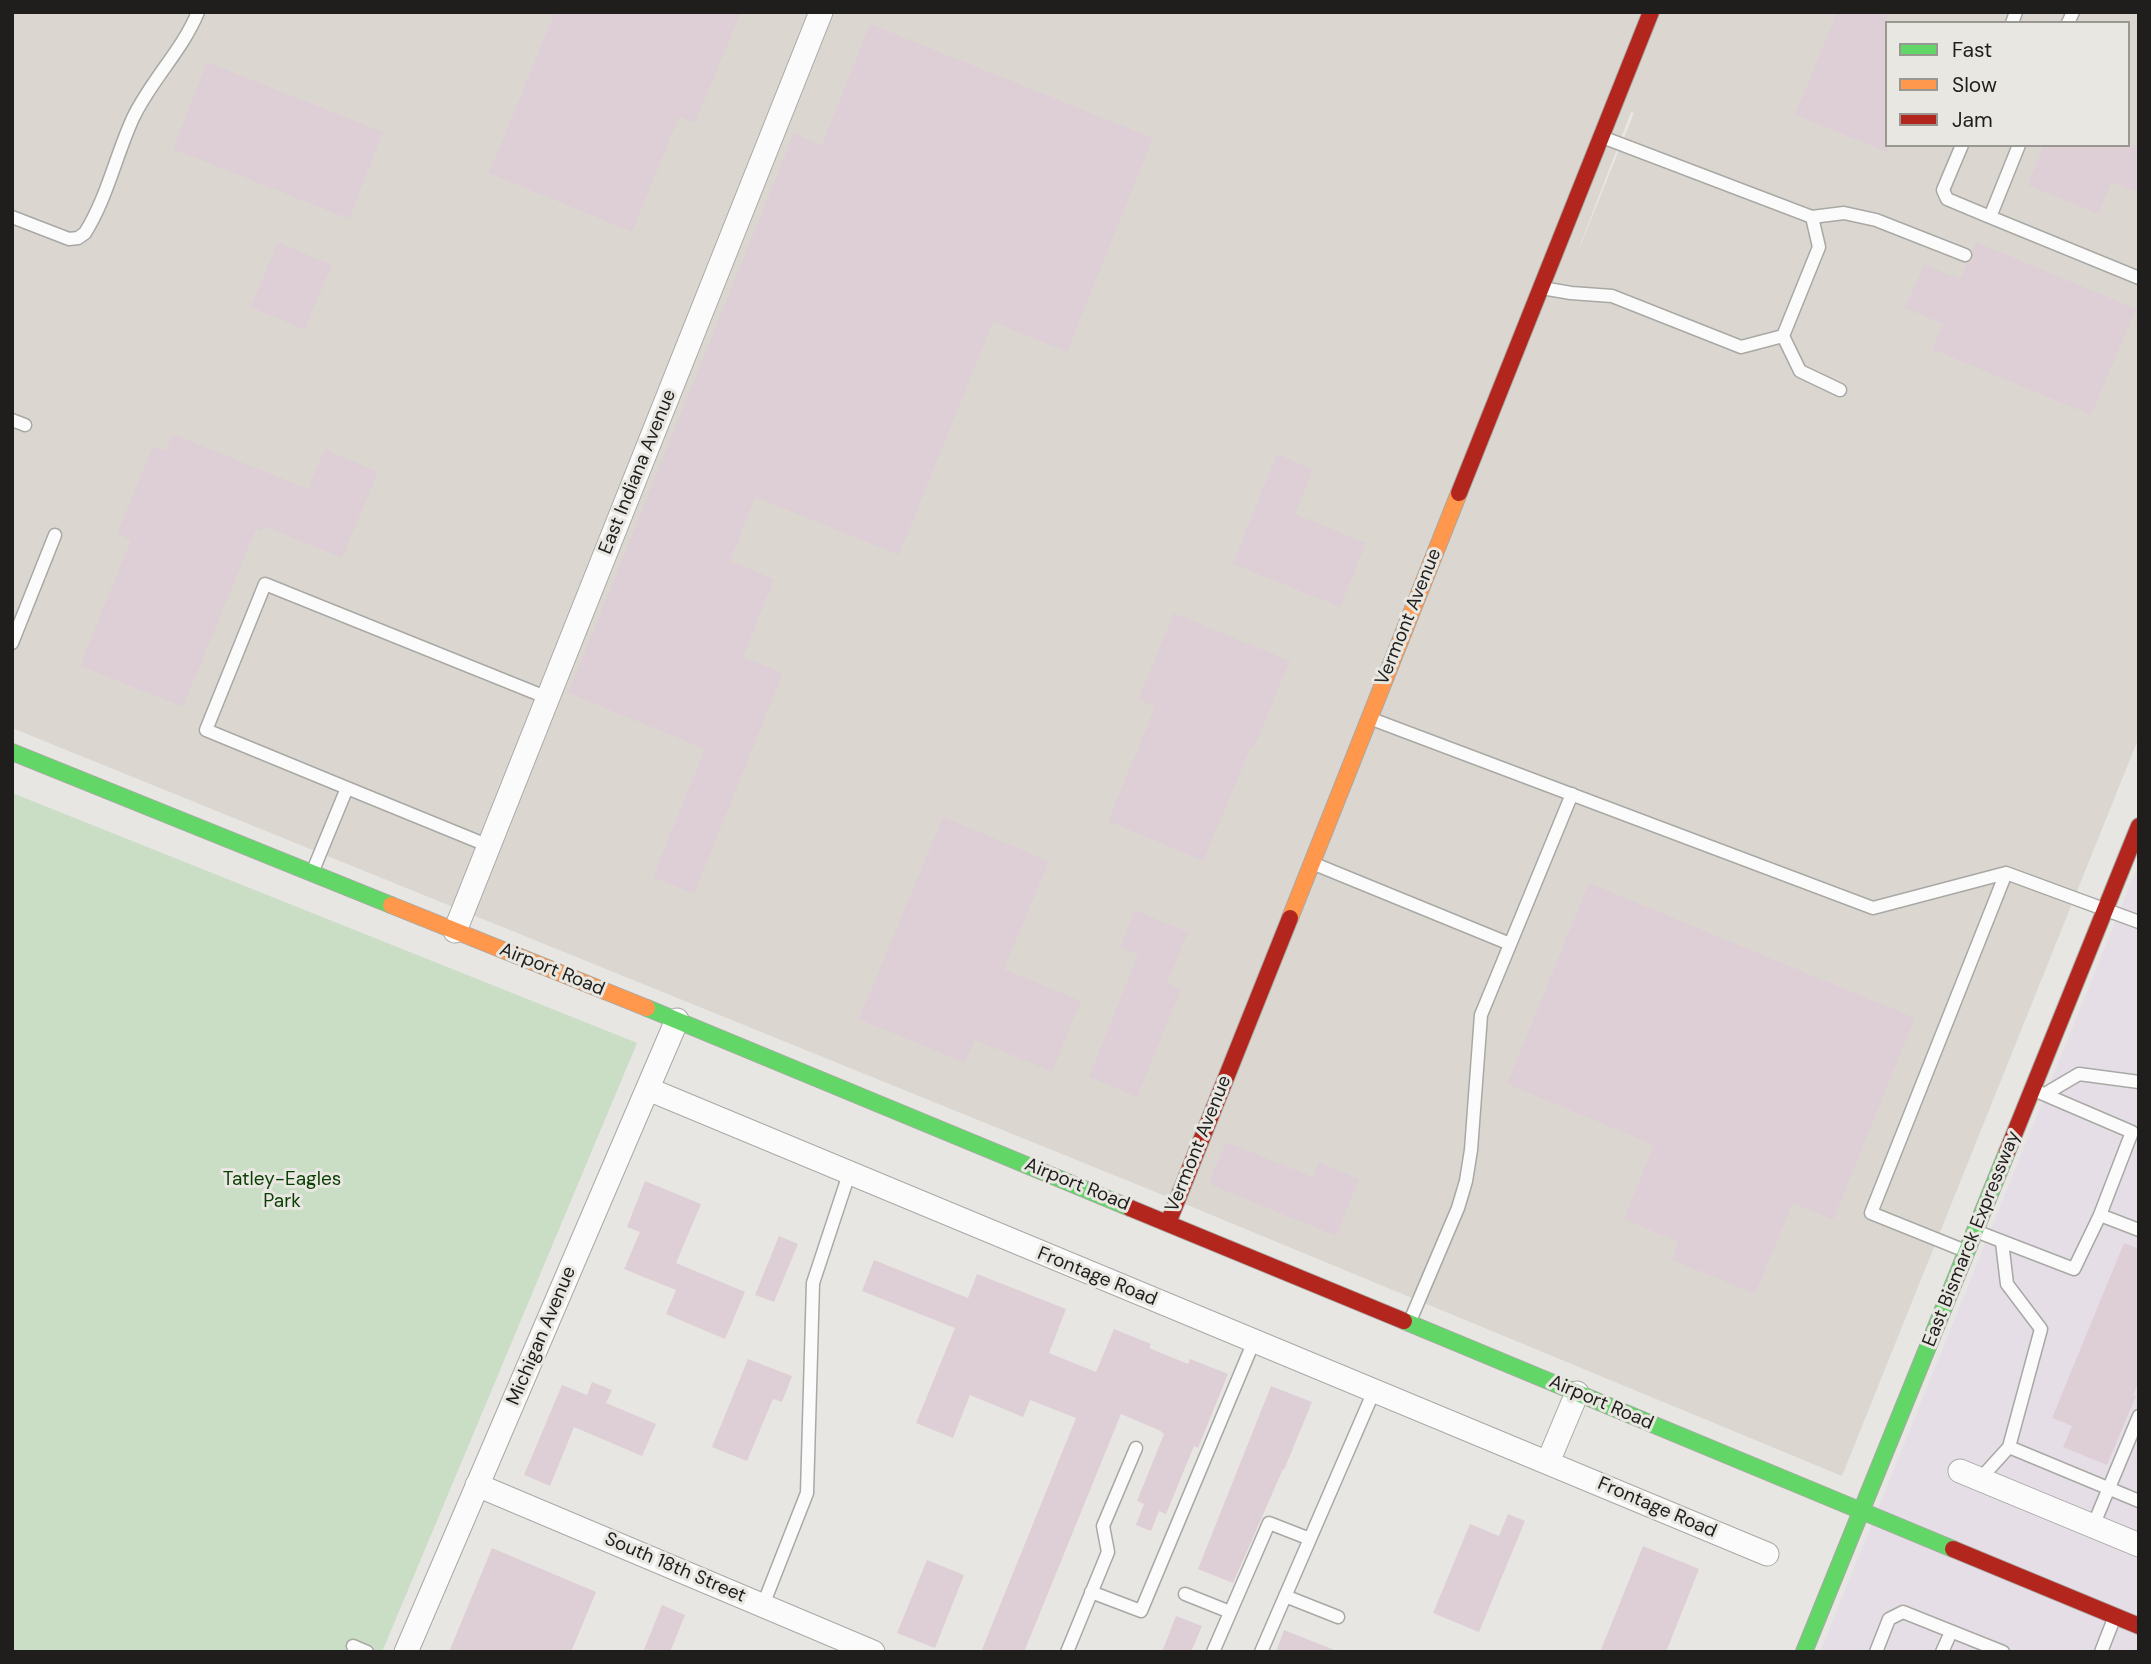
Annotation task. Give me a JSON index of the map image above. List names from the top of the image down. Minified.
{"streets":{"main road":["Vermont Avenue","Airport Road","East Bismarck Expressway"],"street":["East Indiana Avenue","Frontage Road","Michigan Avenue","South 18th Street"]},"crossings":[["East Indiana Avenue","Airport Road"],["Vermont Avenue","Airport Road"],["Airport Road","East Bismarck Expressway"],["Airport Road","Michigan Avenue"],["Frontage Road","Michigan Avenue"],["Michigan Avenue","South 18th Street"]],"parks":["Tatley-Eagles Park"],"legend":["Fast","Slow","Jam"]}
